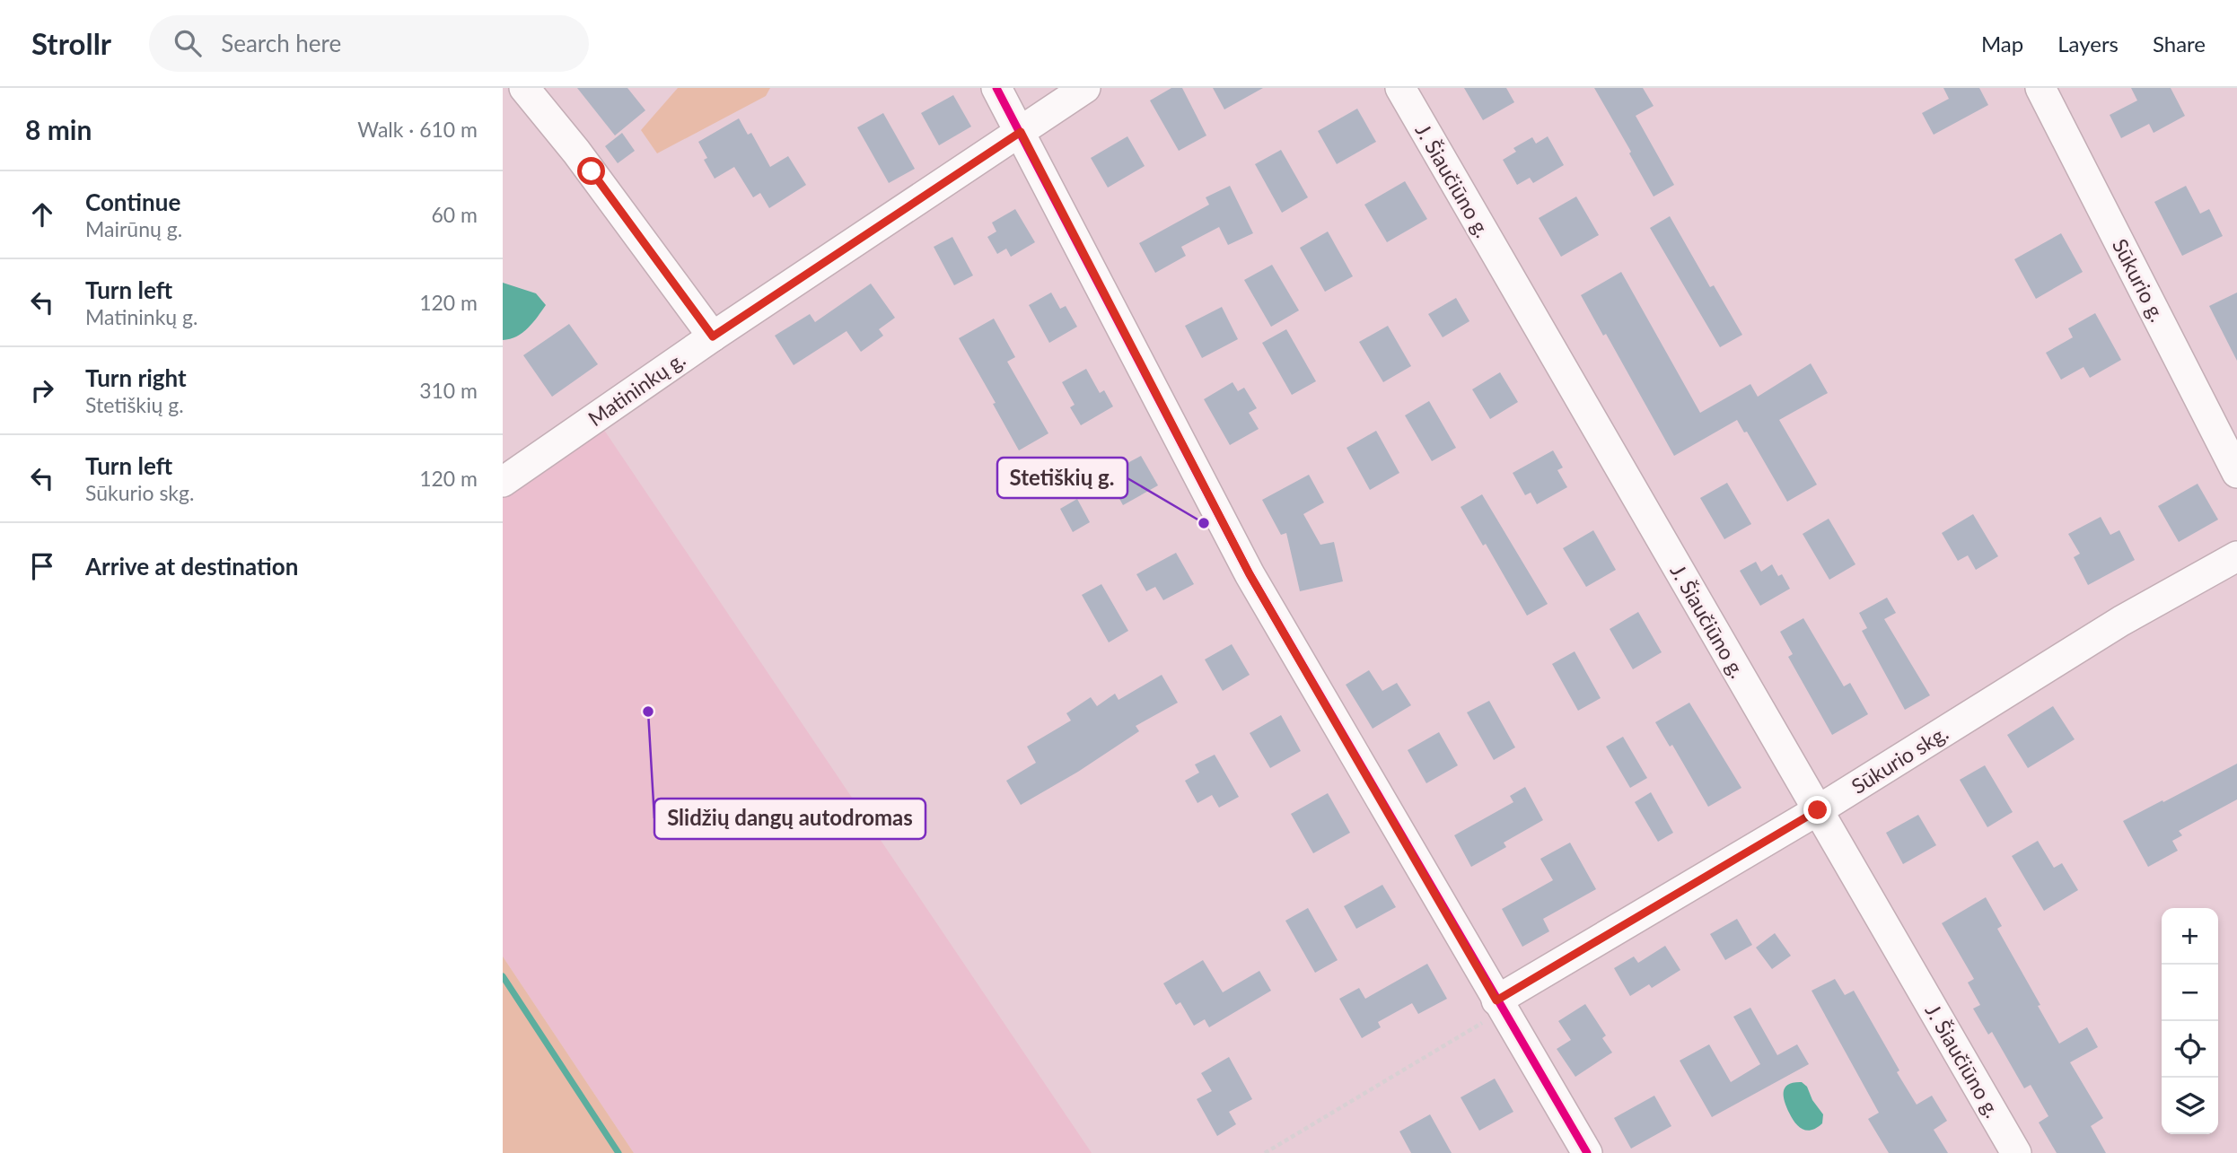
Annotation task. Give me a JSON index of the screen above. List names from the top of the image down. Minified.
{"streets":{"street":["J. Šiaučiūno g.","Sūkurio g.","Matininkų g.","Sūkurio skg."]},"crossings":[["J. Šiaučiūno g.","Sūkurio skg."]],"places":["Stetiškių g.","Slidžių dangų autodromas"],"page":{"header":"Strollr","search":"Search here","nav":["Map","Layers","Share"],"heading":["8 min","Walk · 610 m"],"list":[["Continue","Mairūnų g.","60 m"],["Turn left","Matininkų g.","120 m"],["Turn right","Stetiškių g.","310 m"],["Turn left","Sūkurio skg.","120 m"],"Arrive at destination"],"map_buttons":["+","−"]}}
